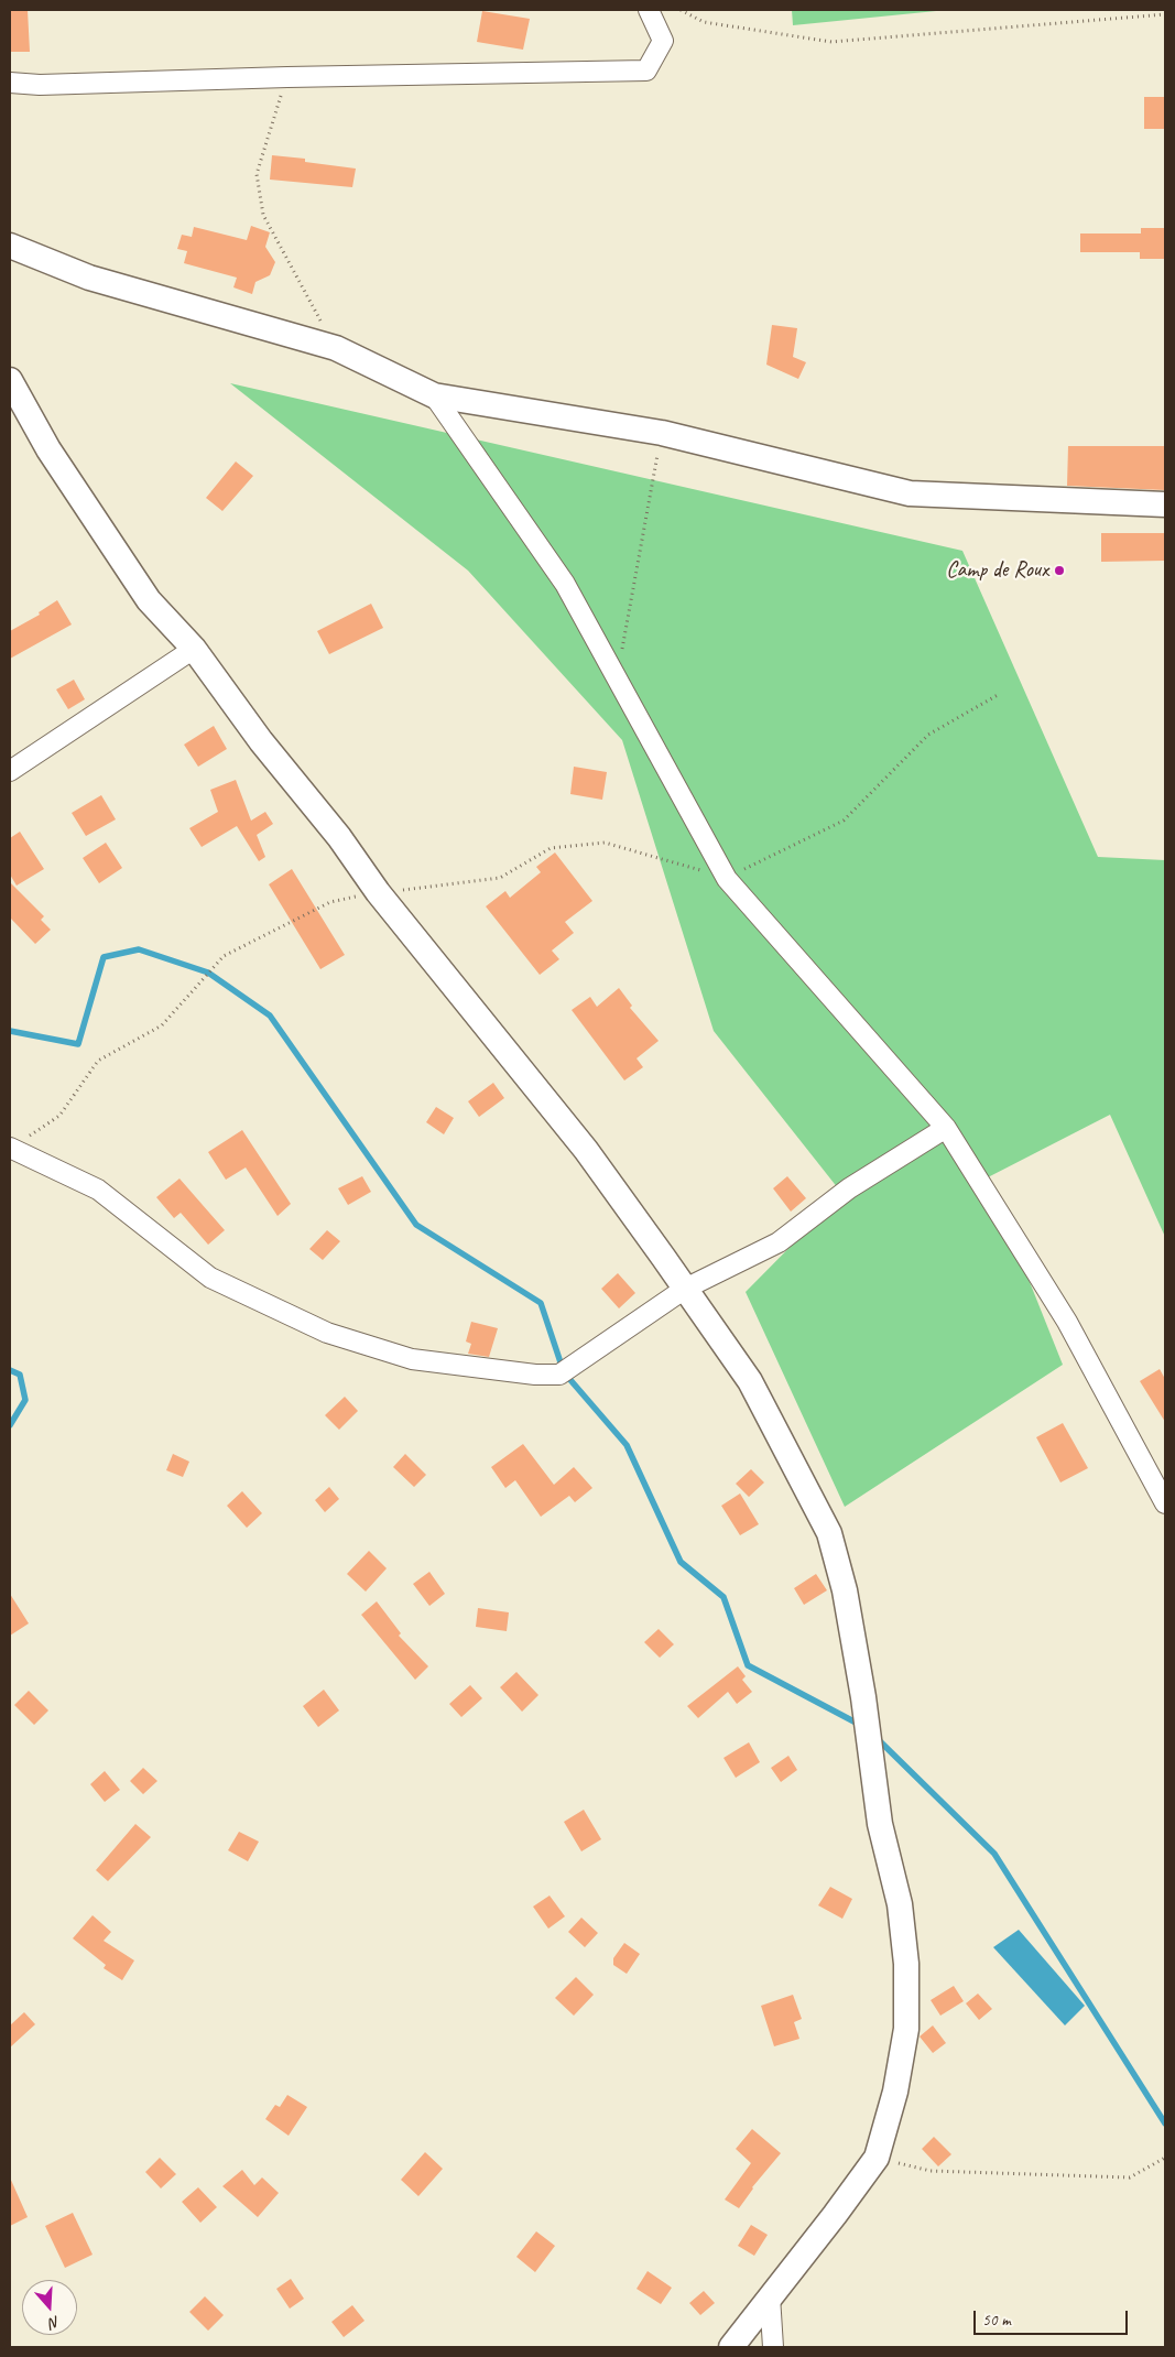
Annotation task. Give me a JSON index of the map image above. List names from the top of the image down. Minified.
{"places":["Camp de Roux"],"scale_bar":"50 m","north":"bottom"}
